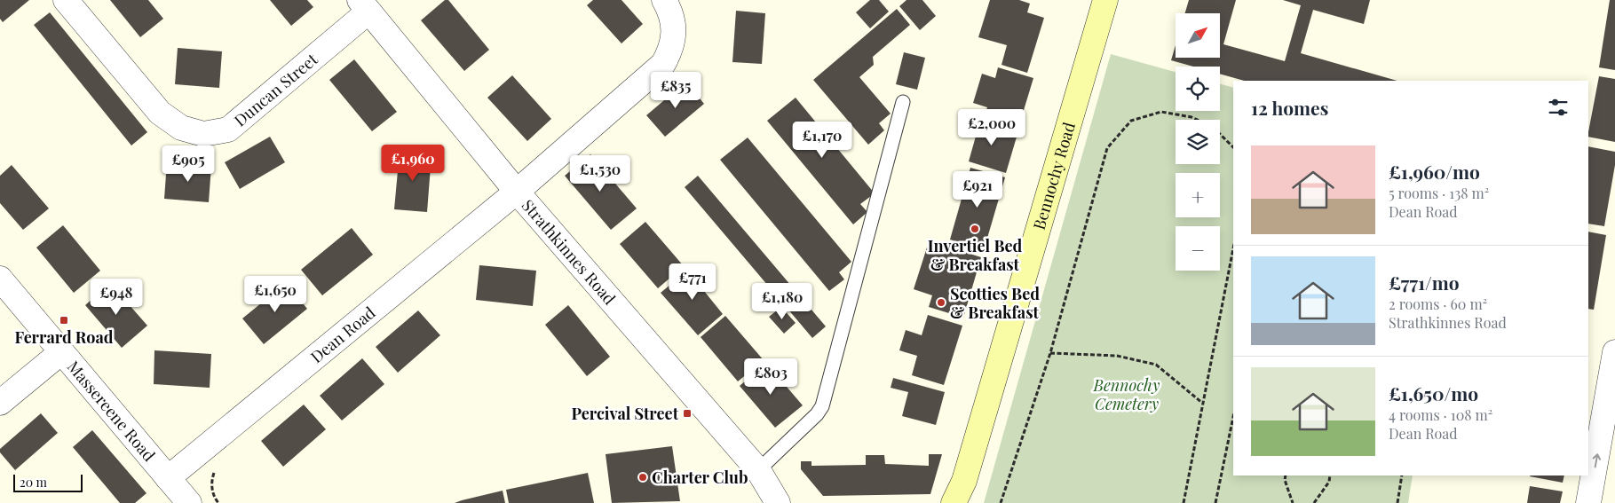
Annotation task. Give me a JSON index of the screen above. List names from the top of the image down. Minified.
{"streets":{"street":["Duncan Street","Bennochy Road","Strathkinnes Road","Dean Road","Massereene Road"]},"crossings":[["Duncan Street","Strathkinnes Road"],["Strathkinnes Road","Dean Road"],["Dean Road","Massereene Road"]],"parks":["Bennochy Cemetery"],"places":{"other":["Invertiel Bed & Breakfast","Scotties Bed & Breakfast","Charter Club"],"transit":["Ferrard Road","Percival Street"]},"scale_bar":"20 m","north":"top right","page":{"map_buttons":["+","−"],"price":["£835","£2,000","£1,170","£1,960","£905","£1,530","£921","£771","£1,650","£948","£1,180","£803"],"heading":"12 homes","list":[{"name":"£1,960/mo","note":"5 rooms · 138 m² · Dean Road"},{"name":"£771/mo","note":"2 rooms · 60 m² · Strathkinnes Road"},{"name":"£1,650/mo","note":"4 rooms · 108 m² · Dean Road"}],"scale":"20 m"}}
